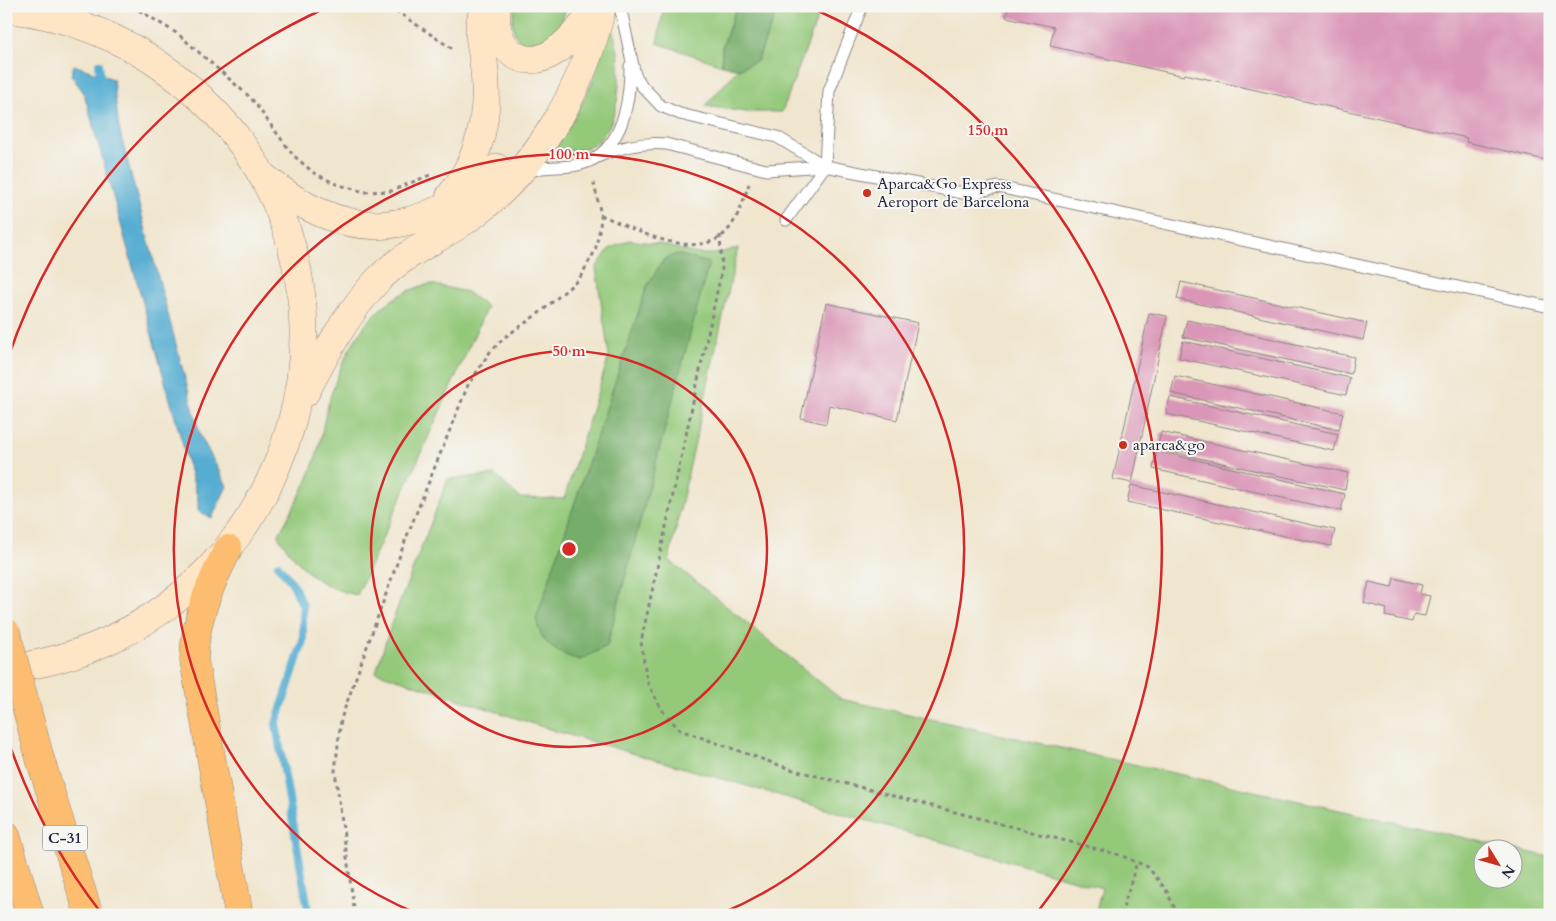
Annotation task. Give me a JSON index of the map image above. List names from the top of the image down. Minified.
{"streets":{"highway":["C-31"]},"places":["Aparca&Go Express Aeroport de Barcelona","aparca&go"],"north":"bottom right","rings":["150 m","100 m","50 m"]}
